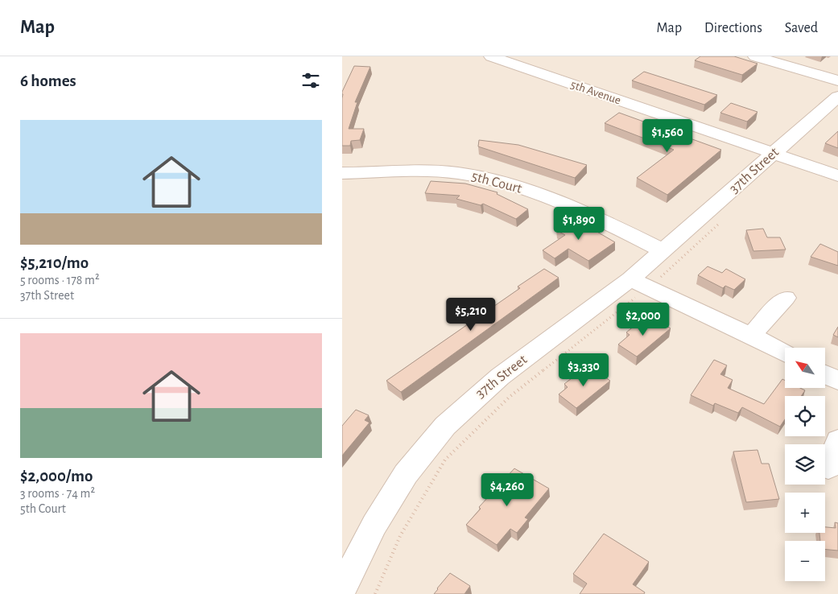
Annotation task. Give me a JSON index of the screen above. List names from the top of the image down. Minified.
{"streets":{"street":["5th Avenue","37th Street","5th Court"]},"crossings":[["5th Avenue","37th Street"],["37th Street","5th Court"]],"north":"top left","page":{"header":"Map","nav":["Map","Directions","Saved"],"heading":"6 homes","list":[{"name":"$5,210/mo","note":"5 rooms · 178 m² · 37th Street"},{"name":"$2,000/mo","note":"3 rooms · 74 m² · 5th Court"}],"price":["$1,560","$1,890","$5,210","$2,000","$3,330","$4,260"],"map_buttons":["+","−"]}}
